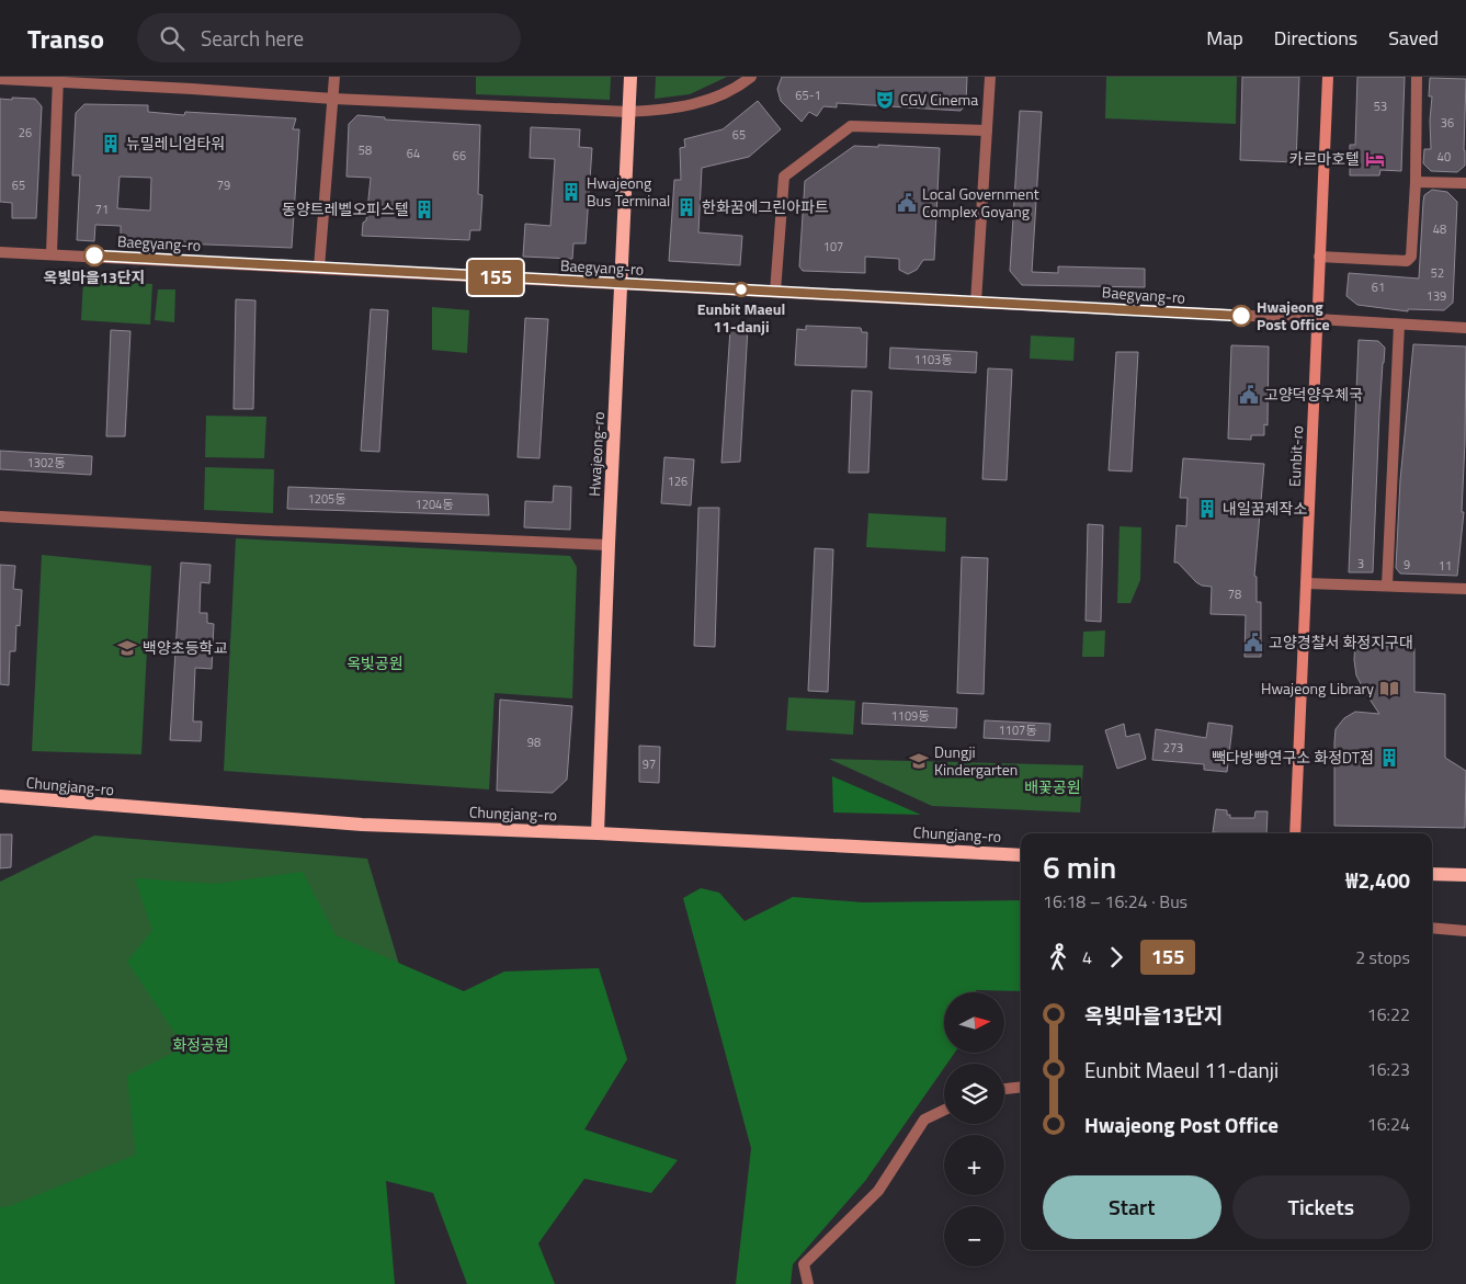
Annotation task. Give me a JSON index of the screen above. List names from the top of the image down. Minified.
{"streets":{"main road":["Hwajeong-ro","Eunbit-ro","Chungjang-ro"],"street":["Baegyang-ro"]},"crossings":[["Baegyang-ro","Hwajeong-ro"],["Baegyang-ro","Eunbit-ro"],["Hwajeong-ro","Chungjang-ro"]],"parks":["옥빛공원","배꽃공원","화정공원"],"places":{"theatre":["CGV Cinema"],"building":["뉴밀레니엄타워","Hwajeong Bus Terminal","한화꿈에그린아파트","동양트레벨오피스텔","내일꿈제작소","빽다방빵연구소 화정DT점"],"hotel":["카르마호텔"],"public building":["Local Government Complex Goyang","고양덕양우체국","고양경찰서 화정지구대"],"other":["옥빛마을13단지","Eunbit Maeul 11-danji","Hwajeong Post Office"],"school or university":["백양초등학교","Dungji Kindergarten"],"library":["Hwajeong Library"]},"lines":["bus line 155"],"house_numbers":["65-1","53","36","26","65","58","64","66","40","65","79","71","48","107","52","61","139","1103동","1302동","126","1205동","1204동","3","9","11","78","1109동","1107동","98","273","97"],"north":"right","page":{"header":"Transo","search":"Search here","nav":["Map","Directions","Saved"],"on_map":"155","heading":["6 min","16:18 – 16:24 · Bus","₩2,400"],"legs":["4","155","2 stops"],"list":[{"name":"옥빛마을13단지","value":"16:22"},{"name":"Eunbit Maeul 11-danji","value":"16:23"},{"name":"Hwajeong Post Office","value":"16:24"}],"map_buttons":["+","−"],"buttons":["Start","Tickets"]}}
